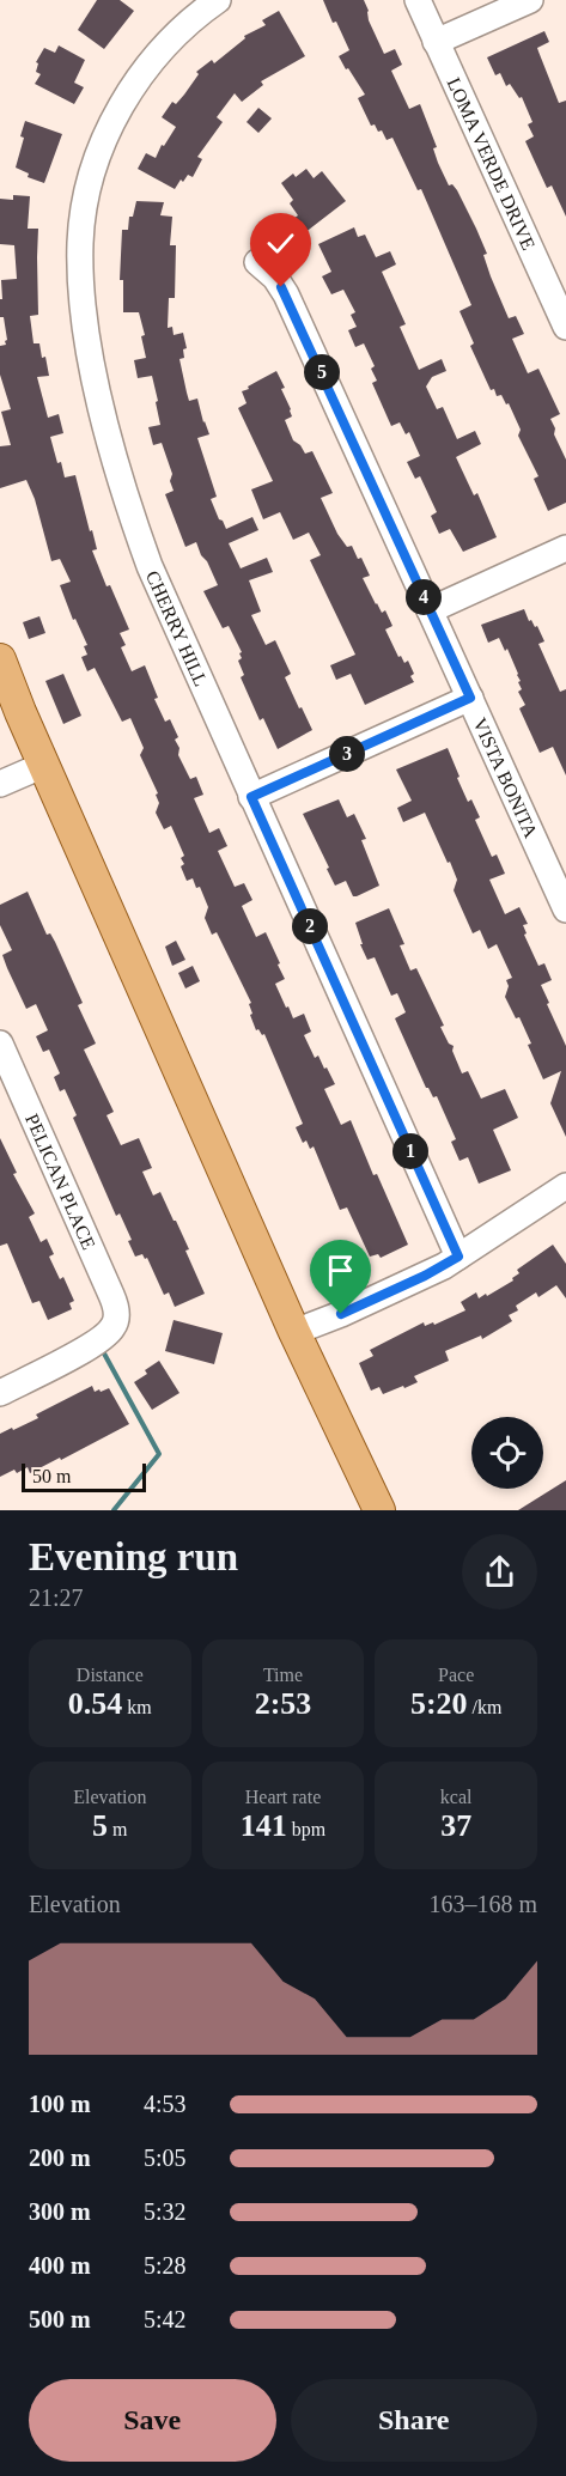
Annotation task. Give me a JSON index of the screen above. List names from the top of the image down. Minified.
{"streets":{"street":["LOMA VERDE DRIVE","CHERRY HILL","VISTA BONITA","PELICAN PLACE"]},"scale_bar":"50 m","page":{"pins":["5","4","3","2","1"],"scale":"50 m","heading":["Evening run","21:27"],"stats":[["Distance","0.54 km"],["Time","2:53"],["Pace","5:20 /km"],["Elevation","5 m"],["Heart rate","141 bpm"],["kcal","37"]],"chart":["Elevation","163–168 m"],"list":[{"name":"100 m","note":"4:53"},{"name":"200 m","note":"5:05"},{"name":"300 m","note":"5:32"},{"name":"400 m","note":"5:28"},{"name":"500 m","note":"5:42"}],"buttons":["Save","Share"]}}
